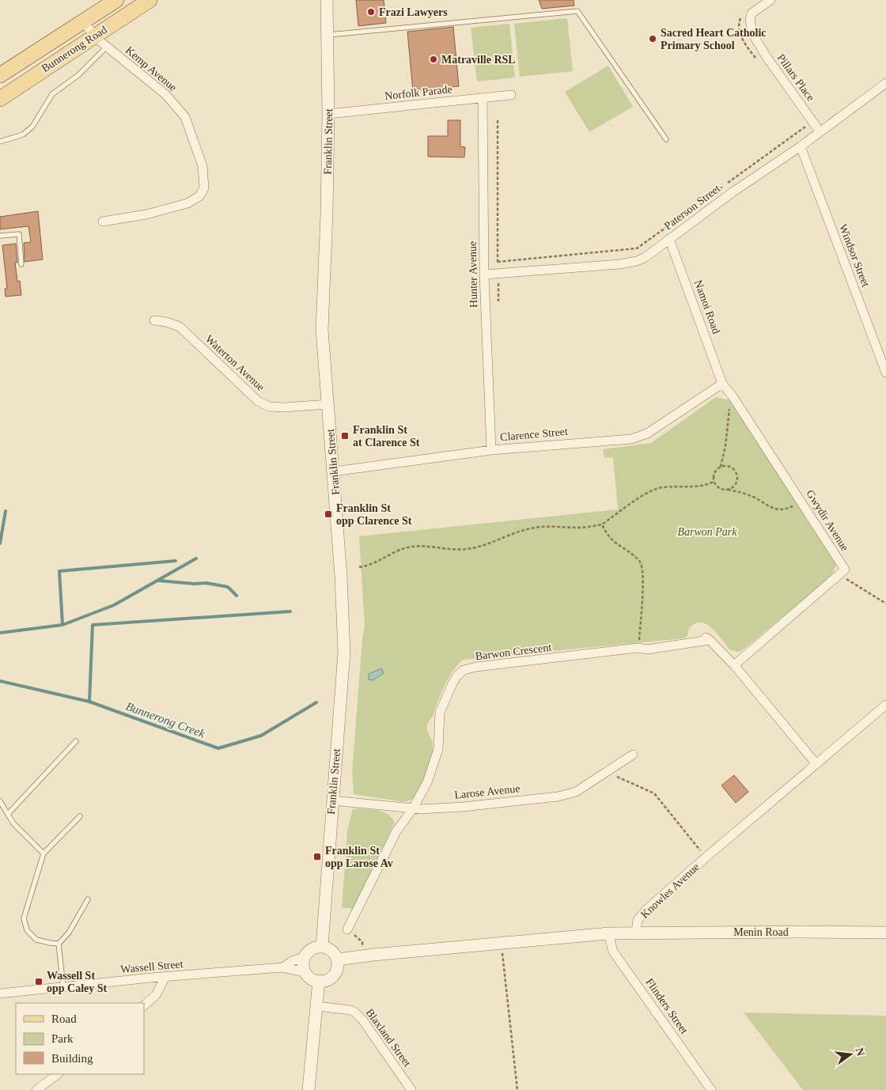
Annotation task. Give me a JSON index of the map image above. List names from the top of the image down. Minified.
{"streets":{"main road":["Bunnerong Road"],"street":["Kemp Avenue","Pillars Place","Norfolk Parade","Franklin Street","Paterson Street","Windsor Street","Hunter Avenue","Namoi Road","Waterton Avenue","Clarence Street","Gwydir Avenue","Barwon Crescent","Larose Avenue","Knowles Avenue","Menin Road","Wassell Street","Flinders Street","Blaxland Street"]},"crossings":[["Bunnerong Road","Kemp Avenue"],["Pillars Place","Paterson Street"],["Norfolk Parade","Franklin Street"],["Norfolk Parade","Hunter Avenue"],["Franklin Street","Waterton Avenue"],["Franklin Street","Clarence Street"],["Franklin Street","Larose Avenue"],["Franklin Street","Knowles Avenue"],["Franklin Street","Wassell Street"],["Paterson Street","Windsor Street"],["Paterson Street","Hunter Avenue"],["Paterson Street","Namoi Road"],["Hunter Avenue","Clarence Street"],["Namoi Road","Clarence Street"],["Namoi Road","Gwydir Avenue"],["Clarence Street","Gwydir Avenue"],["Barwon Crescent","Larose Avenue"],["Knowles Avenue","Menin Road"],["Knowles Avenue","Wassell Street"],["Knowles Avenue","Flinders Street"]],"water":["Bunnerong Creek"],"parks":["Barwon Park"],"places":{"other":["Frazi Lawyers","Sacred Heart Catholic Primary School","Matraville RSL"],"transit":["Franklin St at Clarence St","Franklin St opp Clarence St","Franklin St opp Larose Av","Wassell St opp Caley St"]},"legend":["Road","Park","Building"],"north":"right"}
